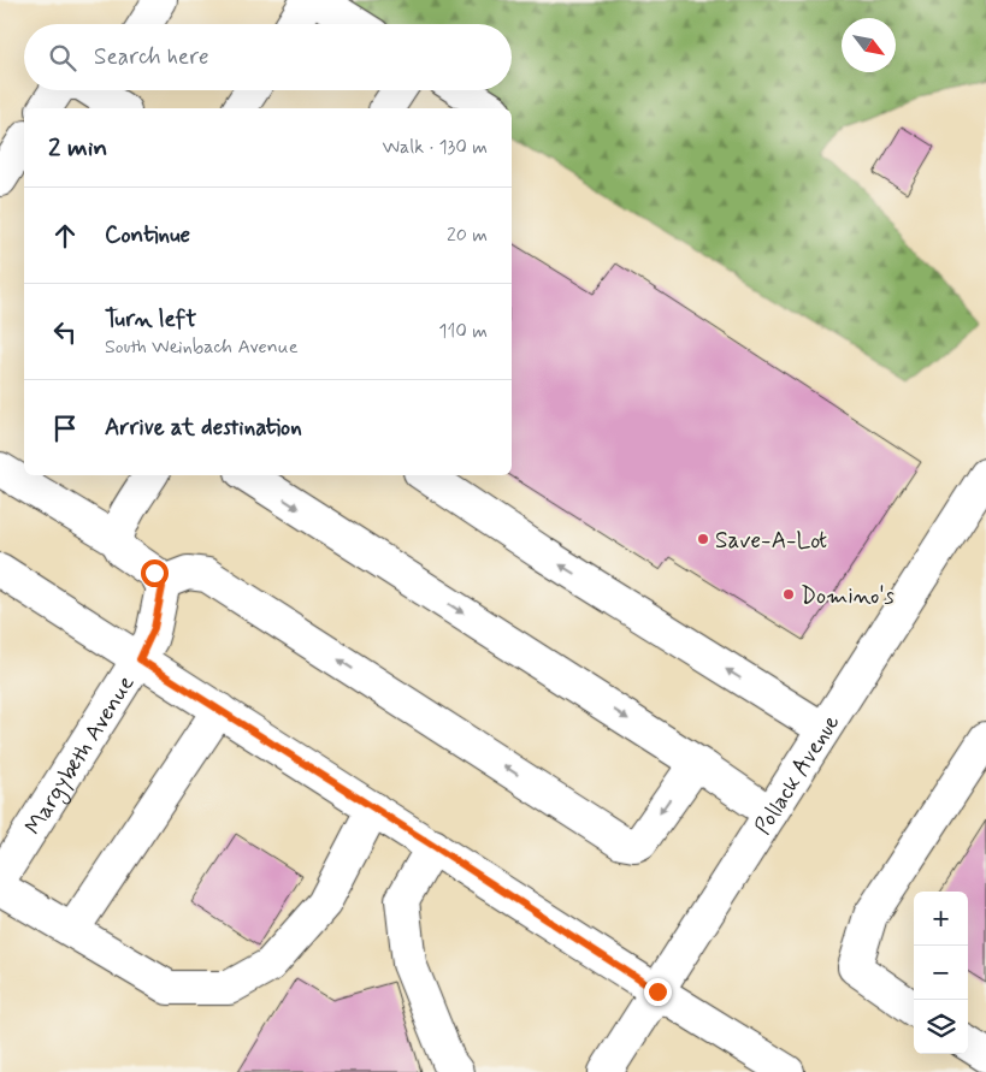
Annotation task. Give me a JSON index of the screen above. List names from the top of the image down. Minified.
{"streets":{"street":["Margybeth Avenue","Pollack Avenue"]},"places":["Save-A-Lot","Domino's"],"north":"bottom right","page":{"search":"Search here","heading":["2 min","Walk · 130 m"],"list":[["Continue","20 m"],["Turn left","South Weinbach Avenue","110 m"],"Arrive at destination"],"map_buttons":["+","−"]}}
